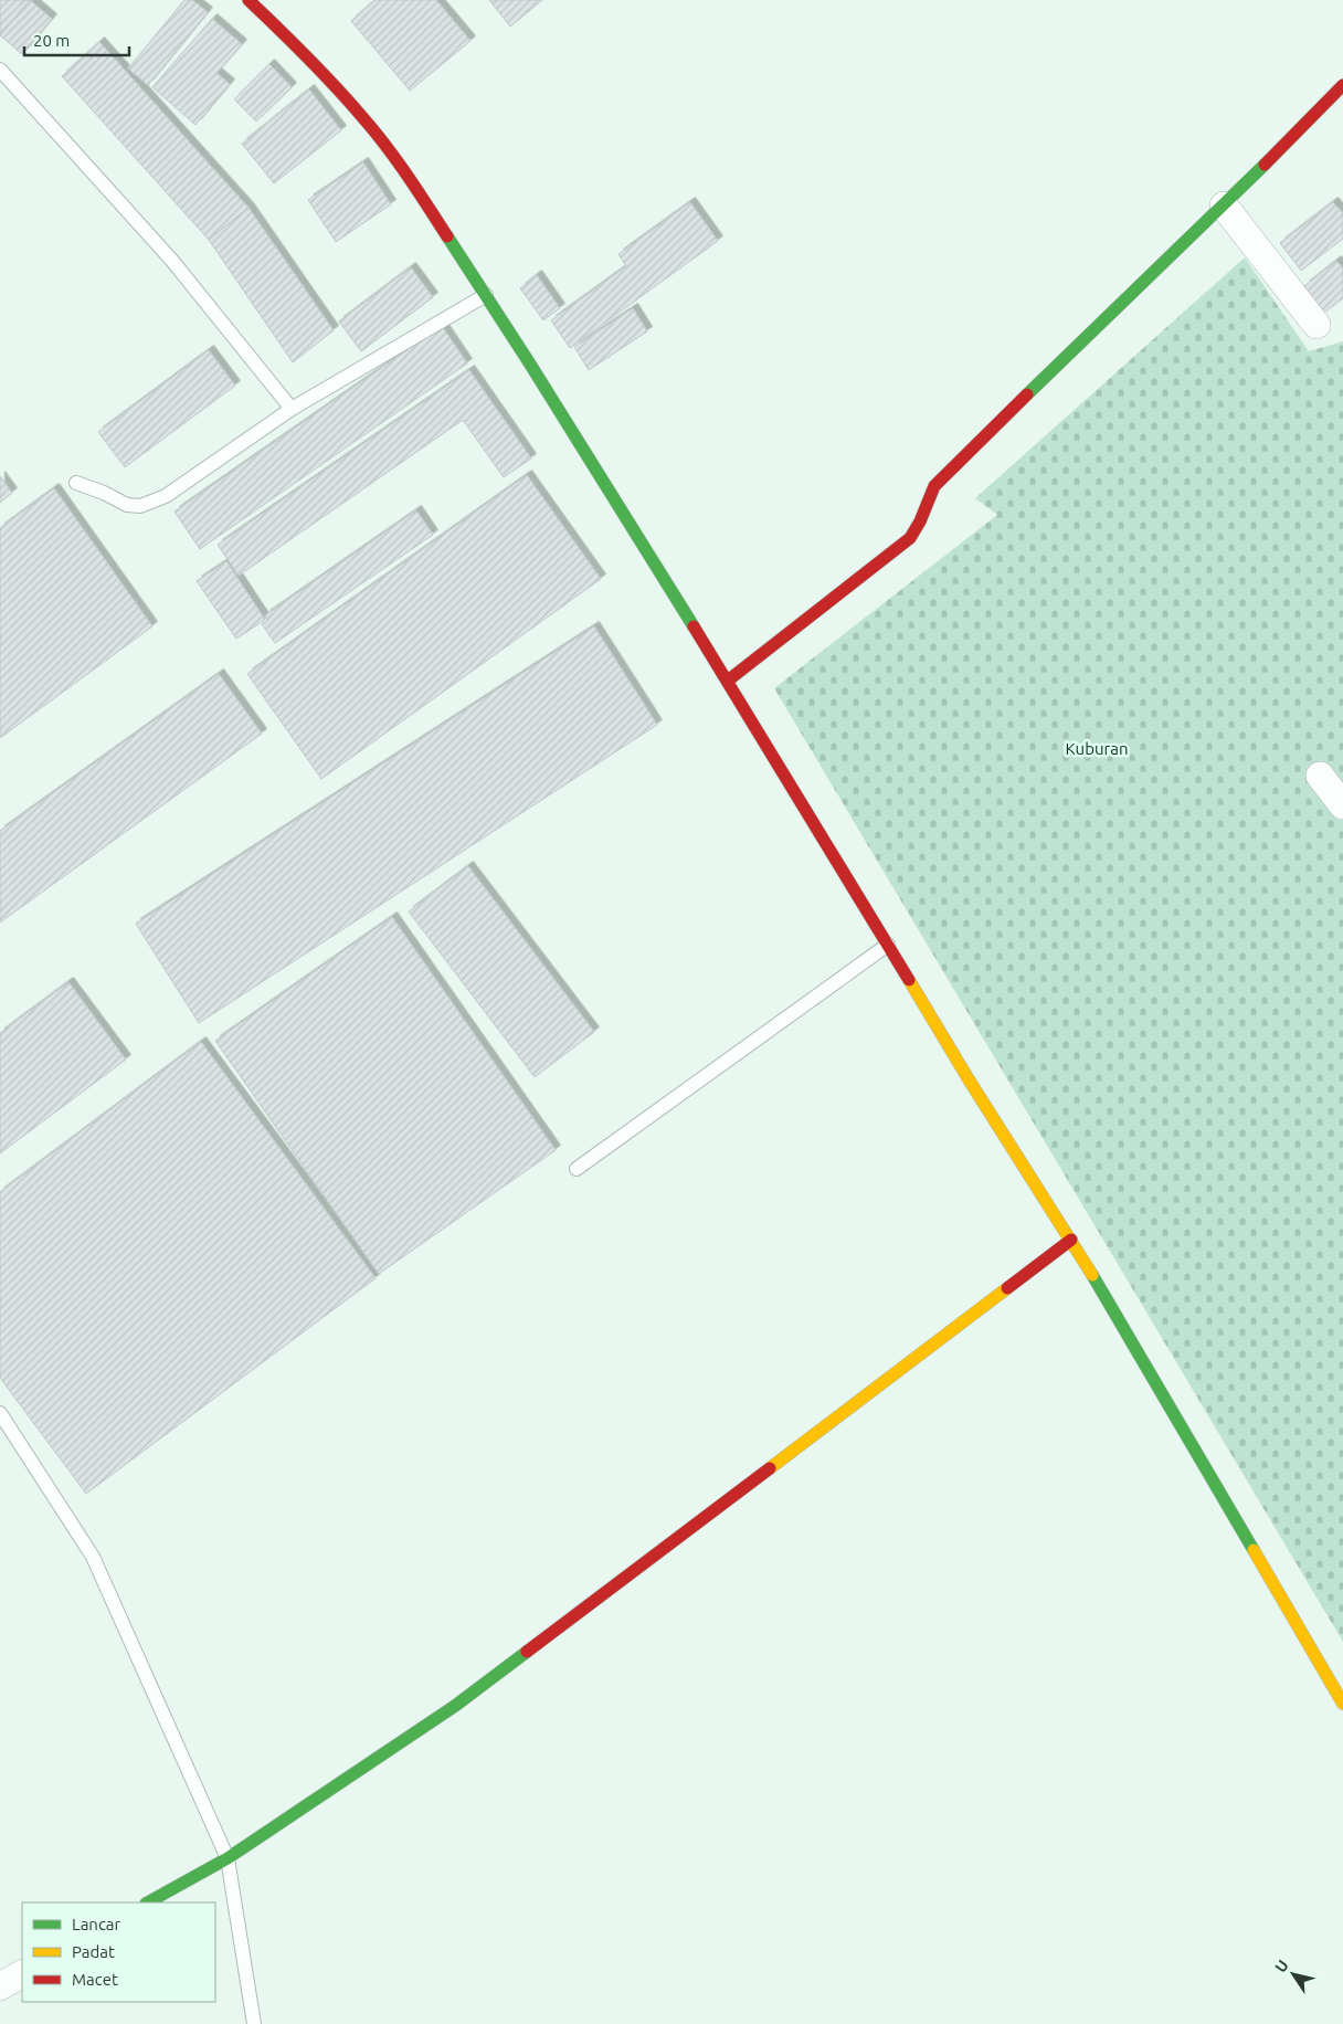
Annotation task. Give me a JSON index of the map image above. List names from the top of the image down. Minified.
{"parks":["Kuburan"],"legend":["Lancar","Padat","Macet"],"scale_bar":"20 m","north":"top left"}
